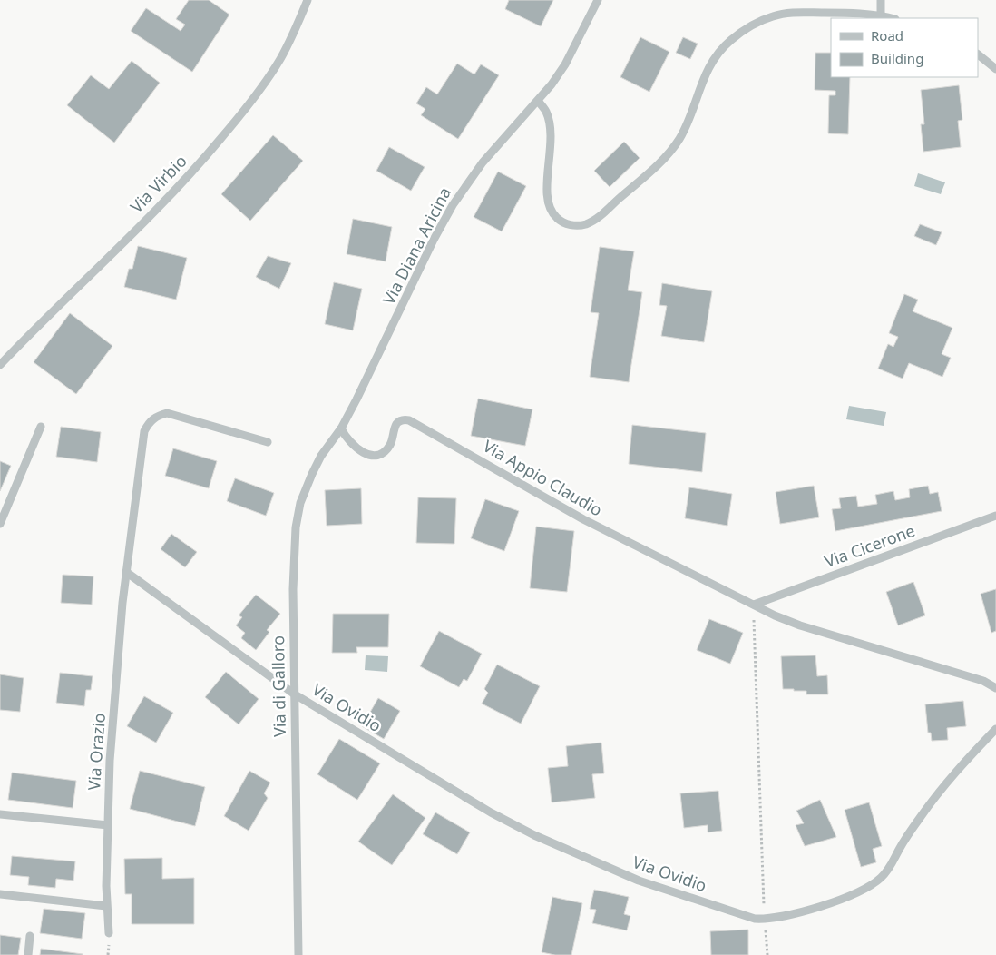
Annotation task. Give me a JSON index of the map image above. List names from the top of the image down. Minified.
{"streets":{"street":["Via Virbio","Via Diana Aricina","Via Appio Claudio","Via Cicerone","Via di Galloro","Via Ovidio","Via Orazio"]},"crossings":[["Via Diana Aricina","Via Appio Claudio"],["Via Diana Aricina","Via di Galloro"],["Via Appio Claudio","Via Cicerone"],["Via Appio Claudio","Via di Galloro"],["Via di Galloro","Via Ovidio"]],"legend":["Road","Building"]}
